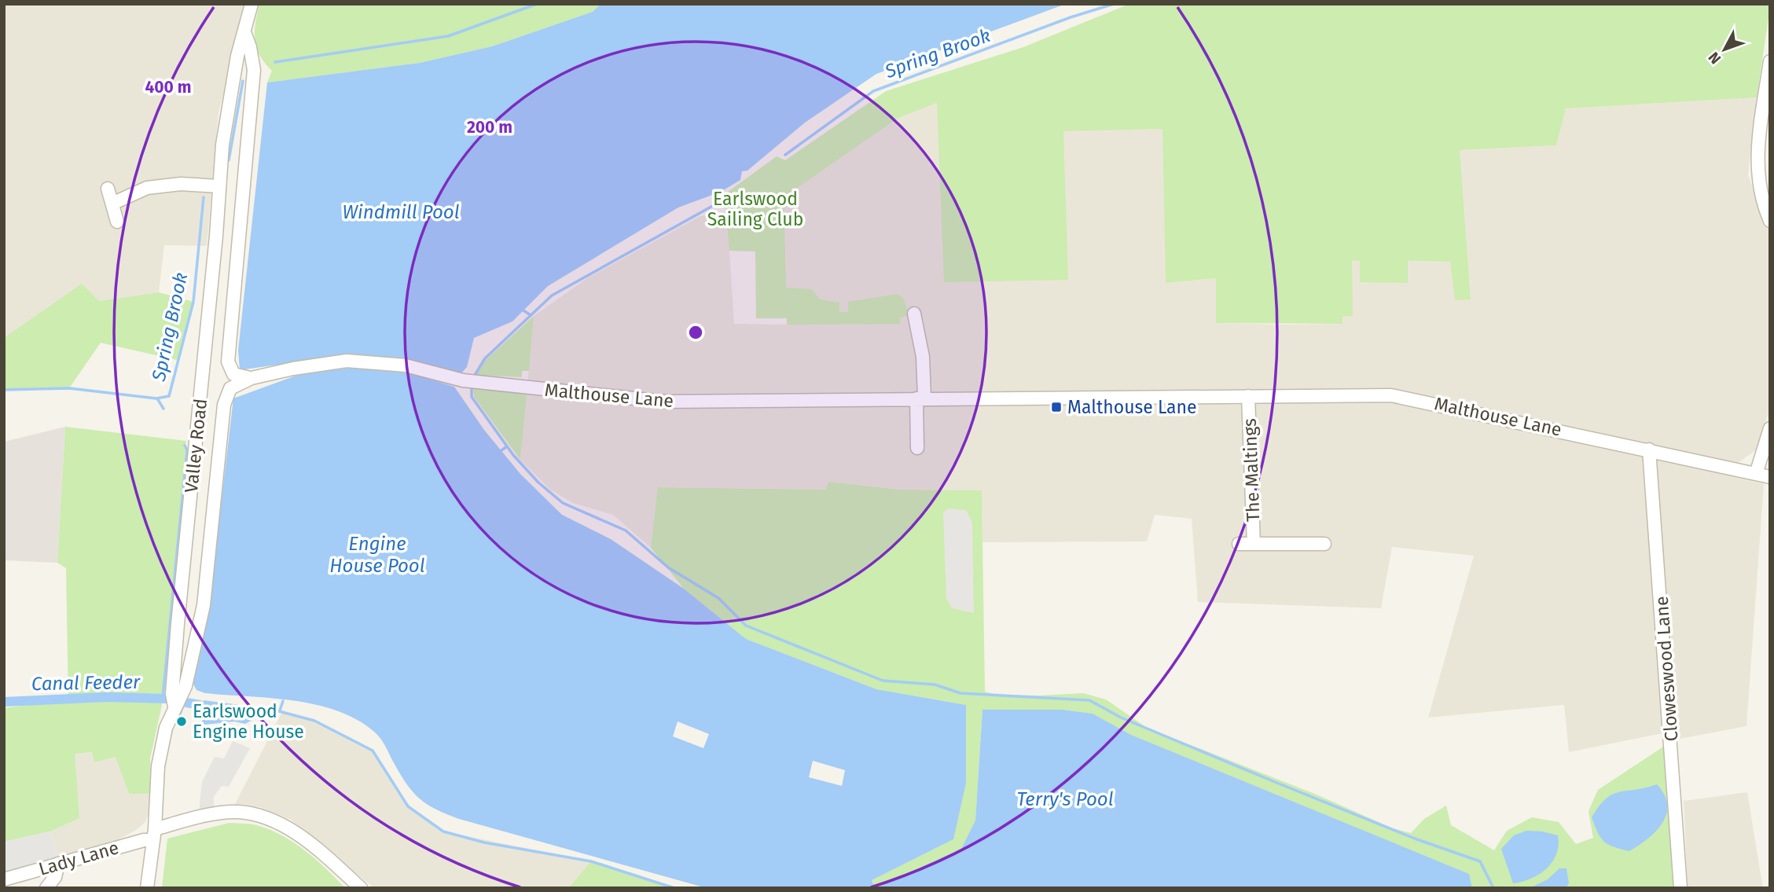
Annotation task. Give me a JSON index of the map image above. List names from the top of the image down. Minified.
{"streets":{"street":["Malthouse Lane","Valley Road","The Maltings","Cloweswood Lane","Lady Lane"]},"crossings":[["Malthouse Lane","Valley Road"],["Malthouse Lane","The Maltings"],["Malthouse Lane","Cloweswood Lane"],["Valley Road","Lady Lane"]],"water":["Spring Brook","Windmill Pool","Engine House Pool","Canal Feeder","Terry's Pool"],"parks":["Earlswood Sailing Club"],"places":{"transit":["Malthouse Lane"],"other":["Earlswood Engine House"]},"north":"bottom left","rings":["400 m","200 m"]}
